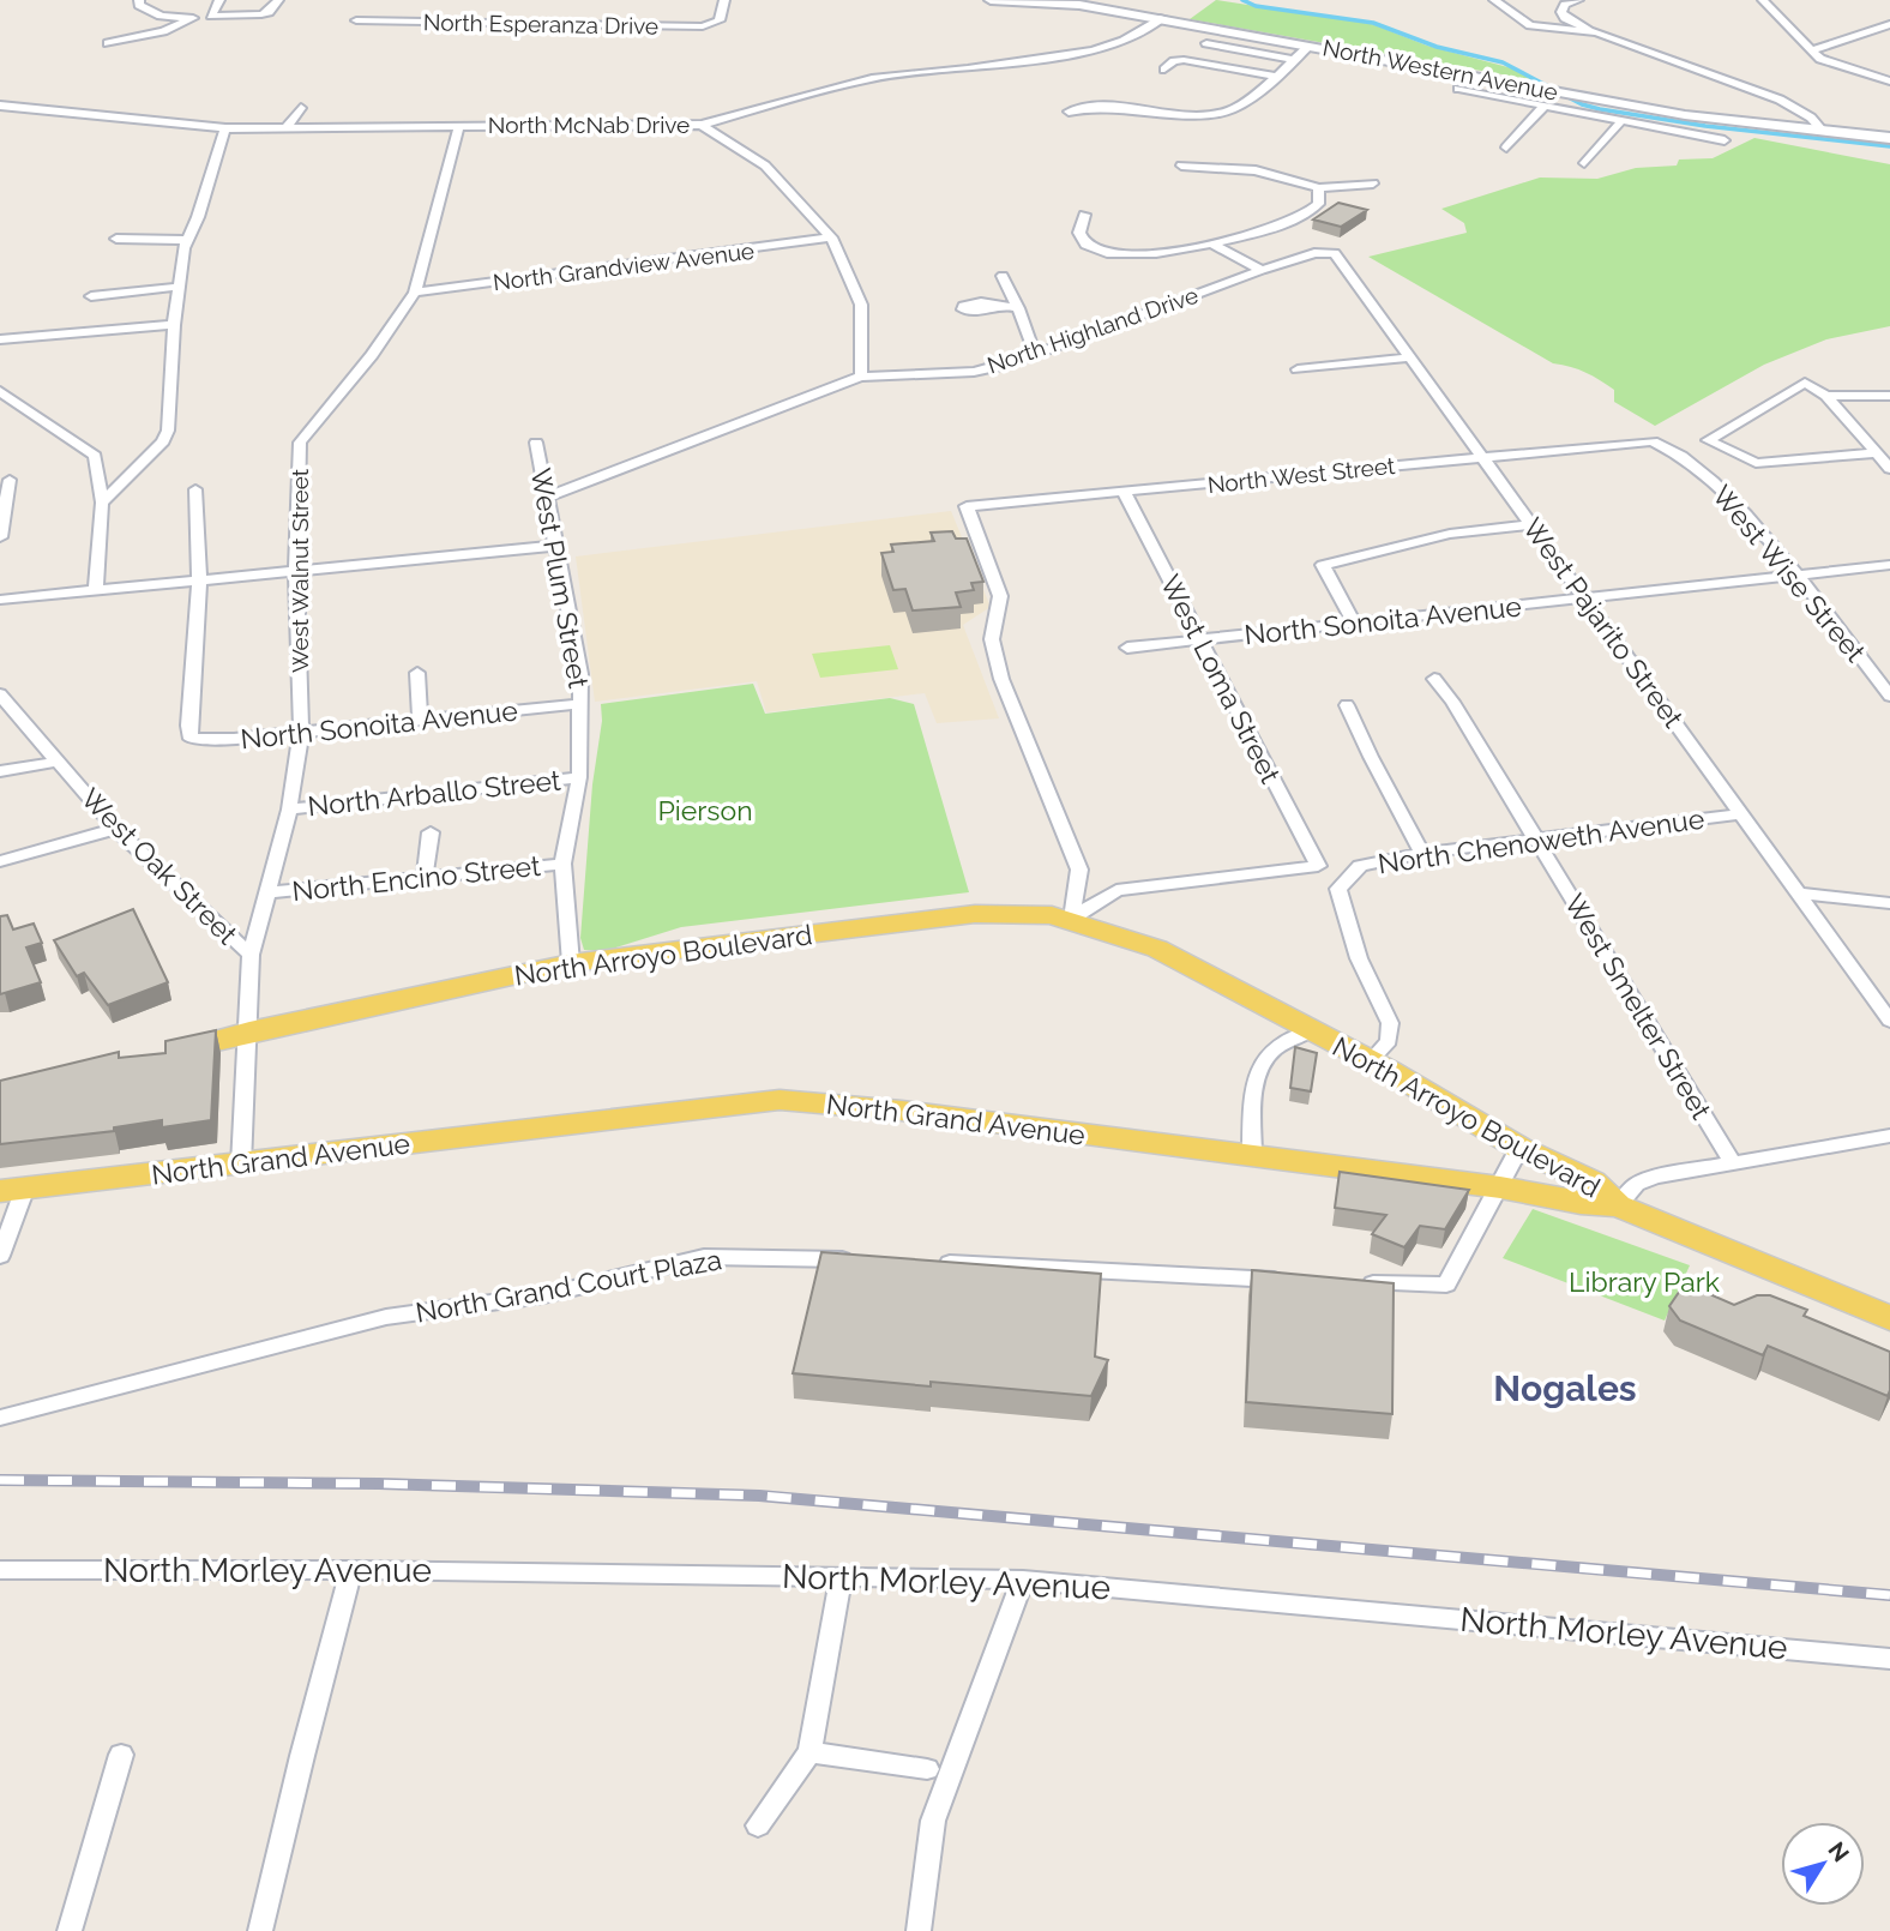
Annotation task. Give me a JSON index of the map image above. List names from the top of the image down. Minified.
{"streets":{"main road":["North Arroyo Boulevard","North Grand Avenue"],"street":["North Esperanza Drive","North Western Avenue","North McNab Drive","North Grandview Avenue","North Highland Drive","North West Street","West Walnut Street","West Wise Street","West Plum Street","North Sonoita Avenue","West Pajarito Street","West Loma Street","North Arballo Street","North Chenoweth Avenue","West Oak Street","North Encino Street","West Smelter Street","North Grand Court Plaza","North Morley Avenue"]},"crossings":[["North Western Avenue","North McNab Drive"],["North McNab Drive","West Walnut Street"],["North Grandview Avenue","West Walnut Street"],["North Highland Drive","West Plum Street"],["North Highland Drive","West Pajarito Street"],["North West Street","West Wise Street"],["North West Street","West Pajarito Street"],["North West Street","West Loma Street"],["North West Street","North Arroyo Boulevard"],["West Walnut Street","North Sonoita Avenue"],["West Walnut Street","North Arballo Street"],["West Walnut Street","West Oak Street"],["West Walnut Street","North Encino Street"],["West Wise Street","North Sonoita Avenue"],["West Plum Street","North Sonoita Avenue"],["West Plum Street","North Arballo Street"],["West Plum Street","North Encino Street"],["West Plum Street","North Arroyo Boulevard"],["North Sonoita Avenue","West Pajarito Street"],["North Sonoita Avenue","West Loma Street"],["West Pajarito Street","North Chenoweth Avenue"],["West Loma Street","North Arroyo Boulevard"],["North Chenoweth Avenue","North Arroyo Boulevard"],["North Chenoweth Avenue","West Smelter Street"],["West Oak Street","North Arroyo Boulevard"],["West Oak Street","North Grand Avenue"],["North Arroyo Boulevard","North Grand Avenue"]],"districts":["Nogales"],"parks":["Pierson","Library Park"],"north":"top right"}
